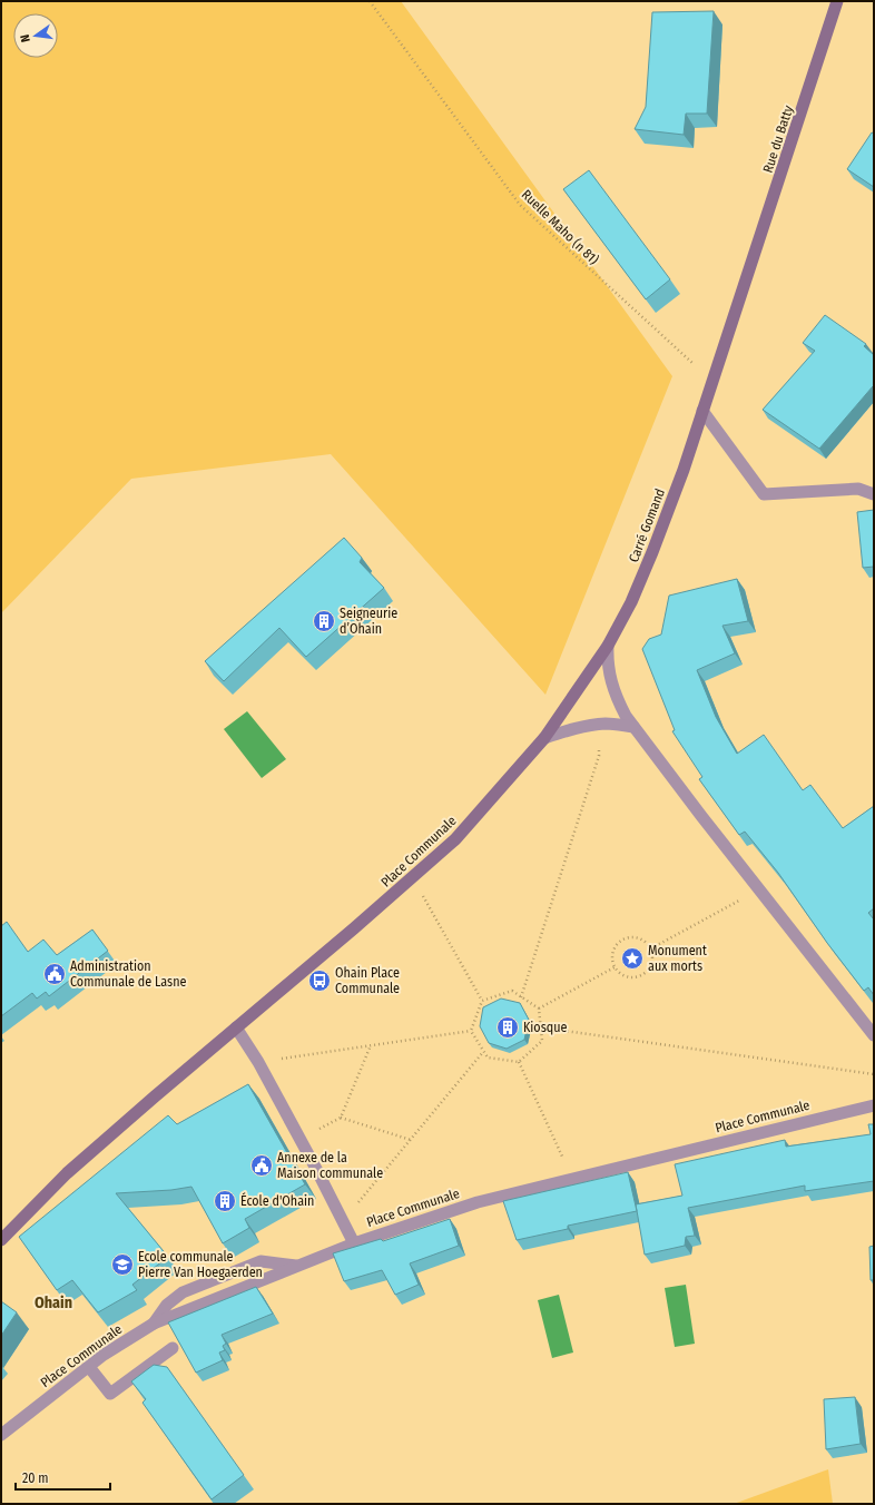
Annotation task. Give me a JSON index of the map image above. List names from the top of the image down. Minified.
{"streets":{"main road":["Rue du Batty","Carré Gomand","Place Communale"],"path":["Ruelle Maho (n 81)"]},"crossings":[["Rue du Batty","Carré Gomand"],["Ruelle Maho (n 81)","Carré Gomand"],["Carré Gomand","Place Communale"]],"districts":["Ohain"],"places":{"building":["Seigneurie d’Ohain","Kiosque","École d'Ohain"],"place":["Monument aux morts"],"public building":["Administration Communale de Lasne","Annexe de la Maison communale"],"bus stop":["Ohain Place Communale"],"school or university":["Ecole communale Pierre Van Hoegaerden"]},"scale_bar":"20 m","north":"left"}
